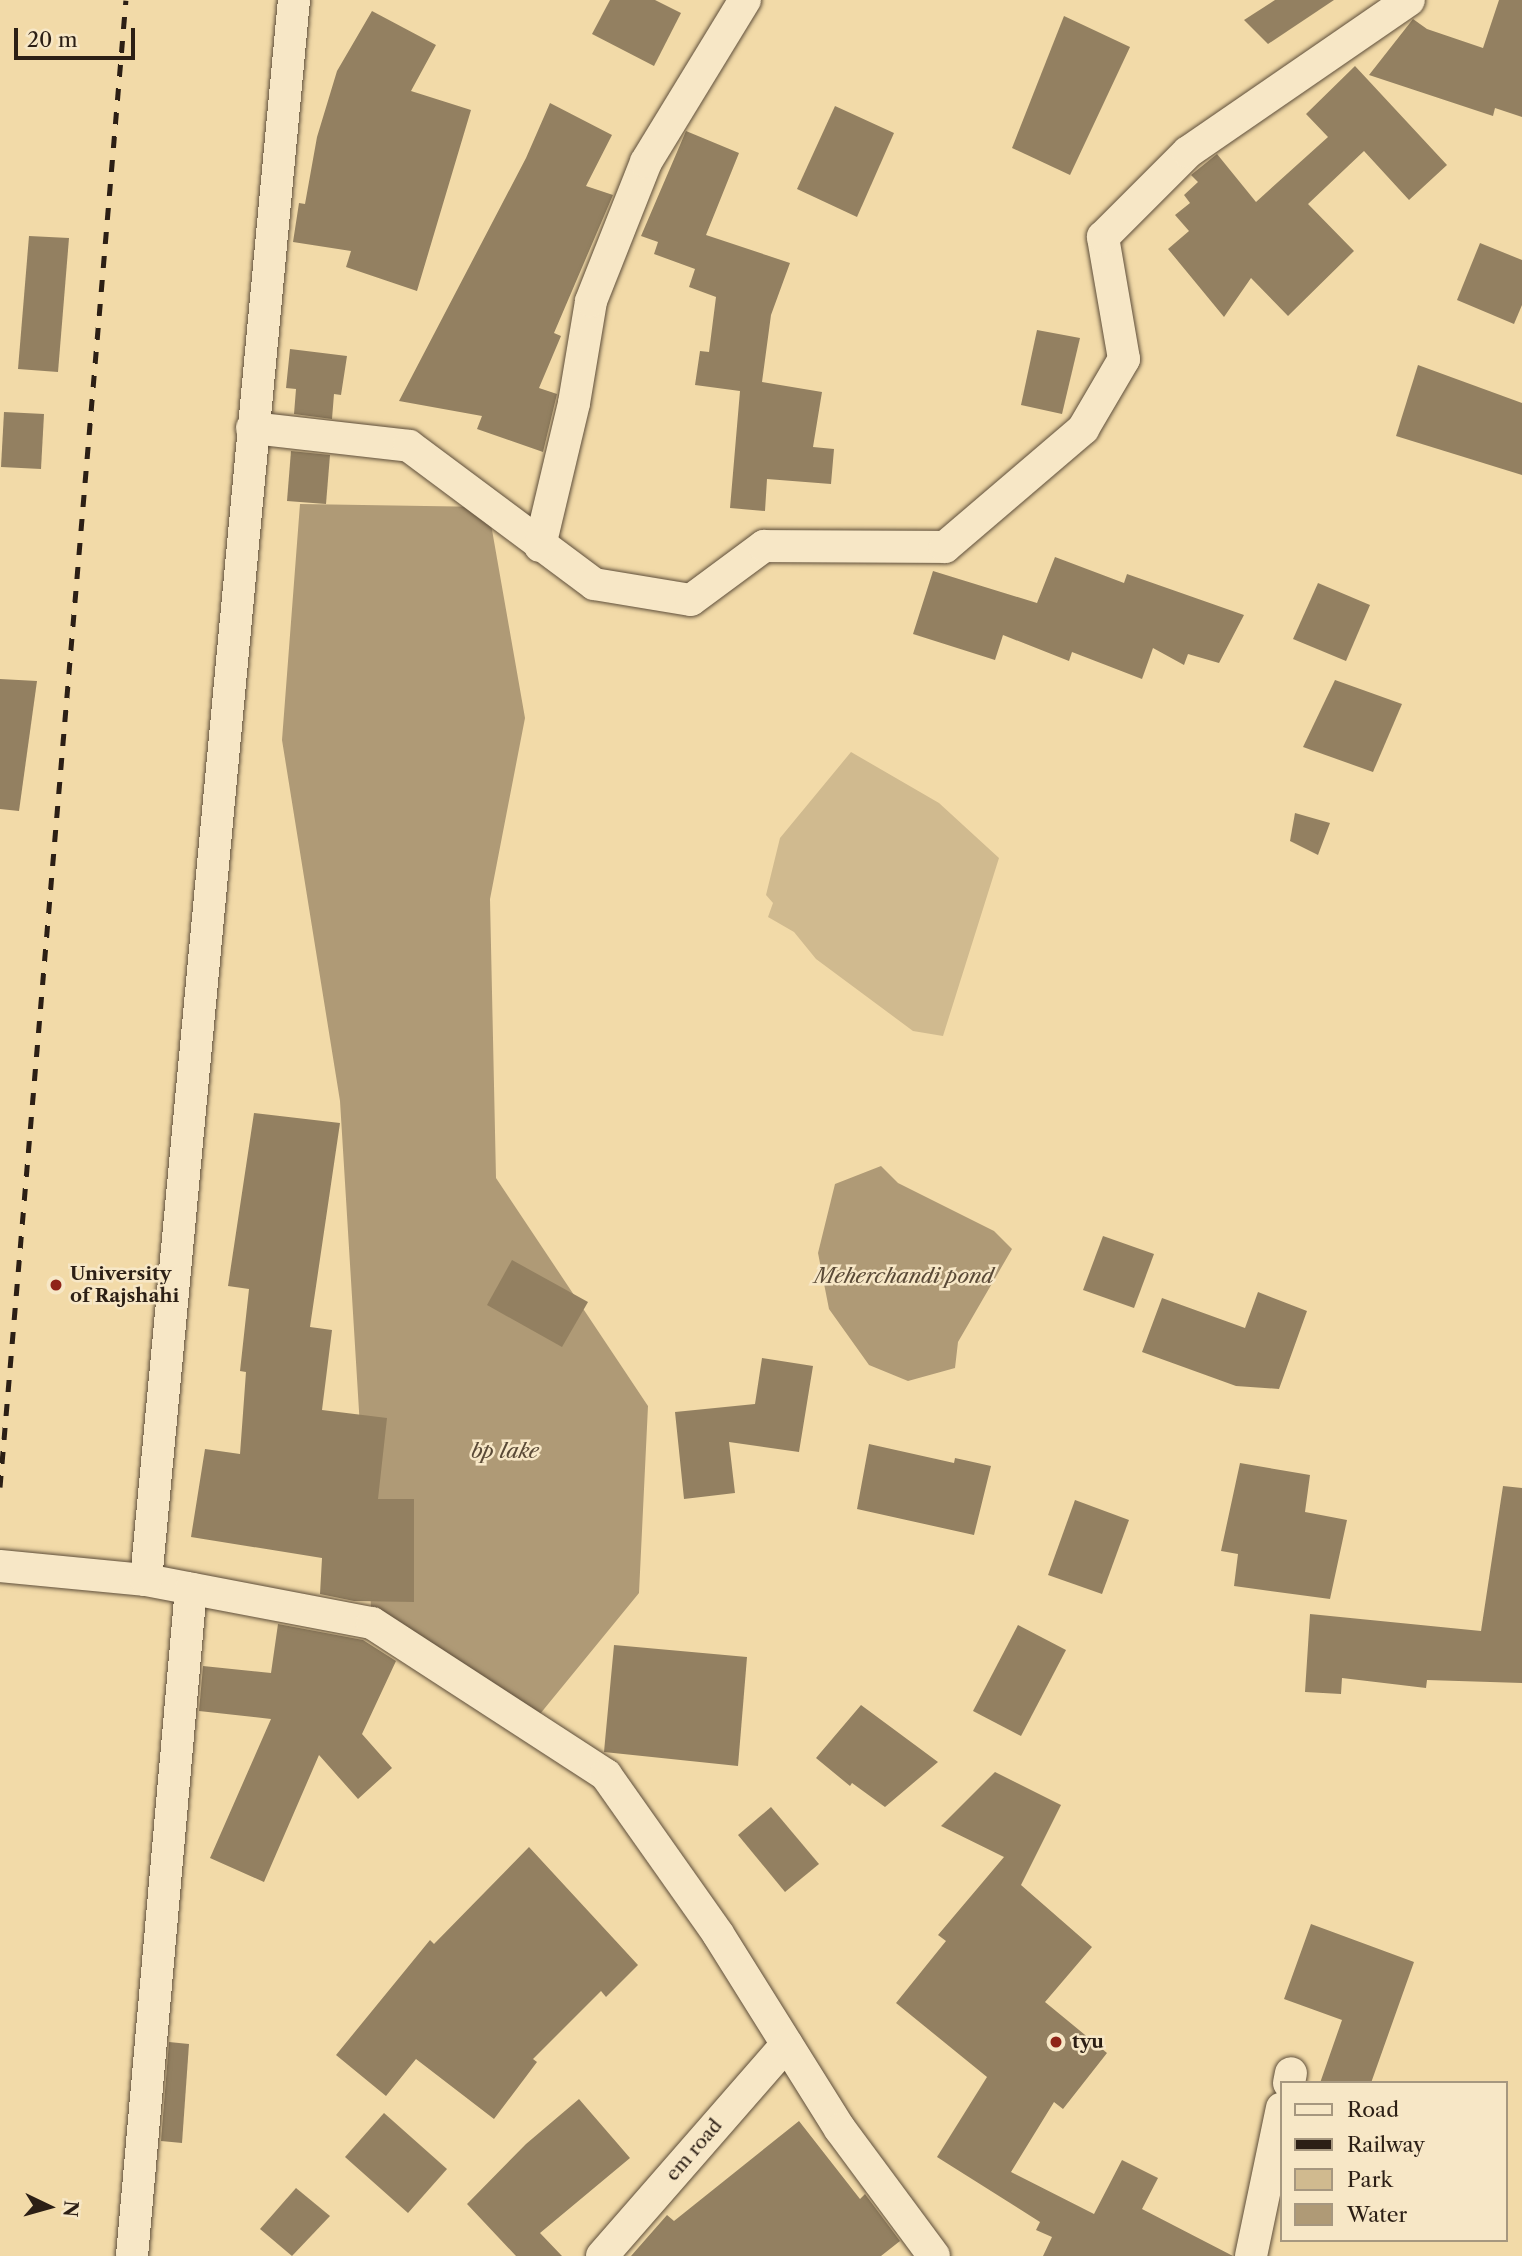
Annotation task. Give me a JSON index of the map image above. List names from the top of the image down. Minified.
{"streets":{"street":["em road"]},"water":["Meherchandi pond","bp lake"],"places":["University of Rajshahi","tyu"],"legend":["Road","Railway","Park","Water"],"scale_bar":"20 m","north":"right"}
